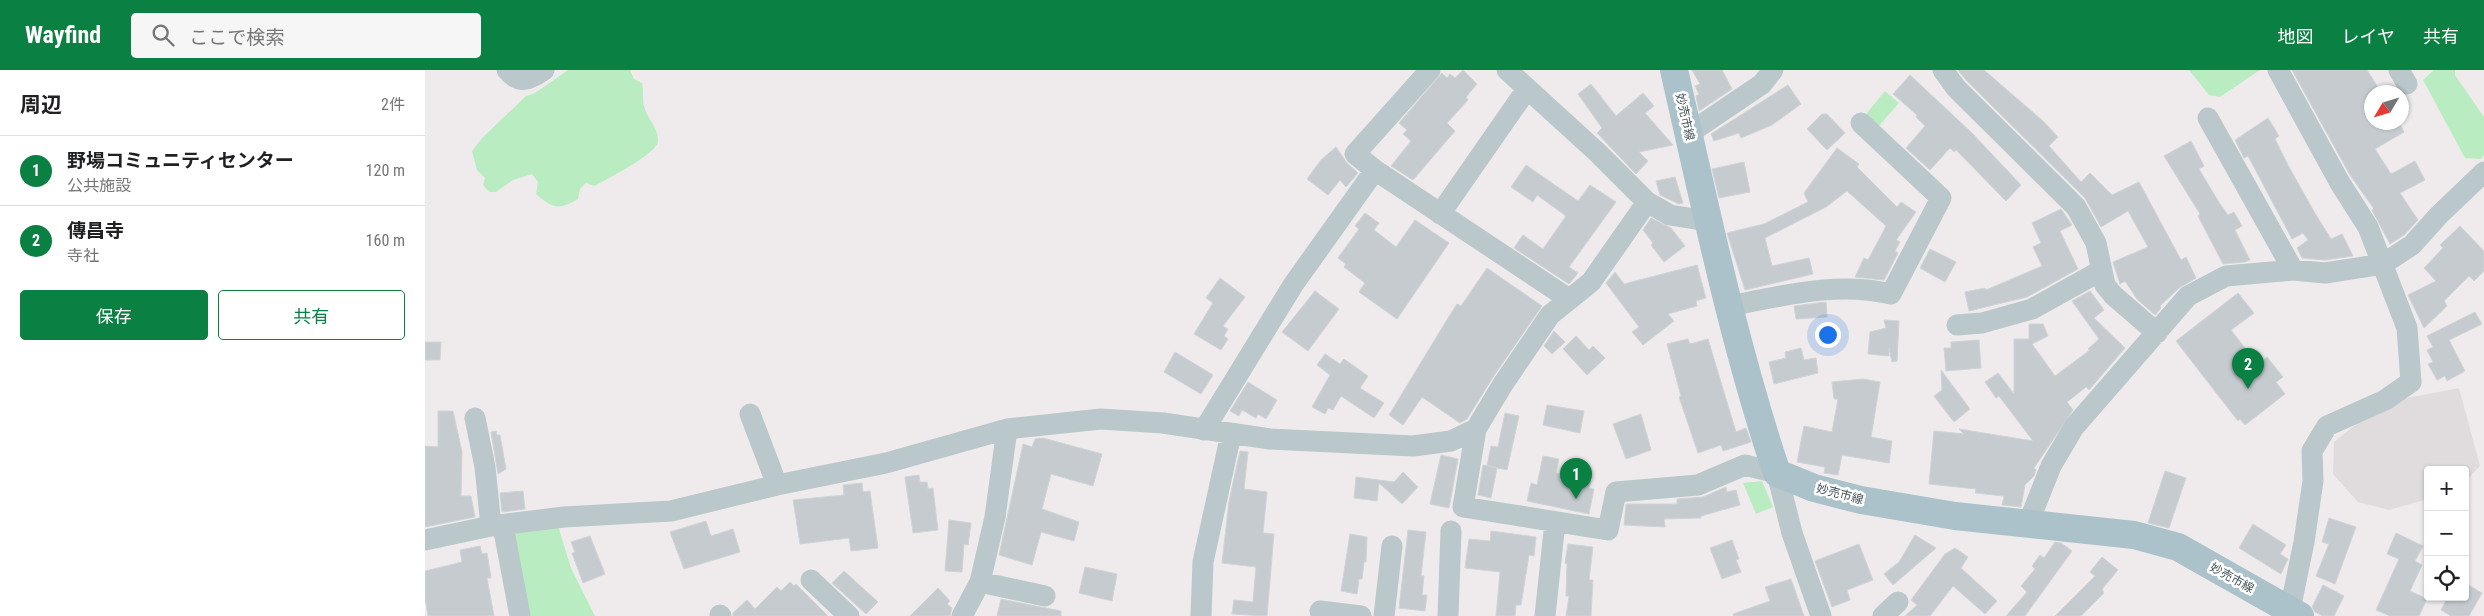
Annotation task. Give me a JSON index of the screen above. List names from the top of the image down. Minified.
{"streets":{"main road":["妙売市線"]},"north":"bottom left","page":{"header":"Wayfind","search":"ここで検索","nav":["地図","レイヤ","共有"],"heading":["周辺","2件"],"list":[{"mark":"1","name":"野場コミュニティセンター","note":"公共施設","value":"120 m"},{"mark":"2","name":"傳昌寺","note":"寺社","value":"160 m"}],"buttons":["保存","共有"],"pins":["2","1"],"map_buttons":["+","−"]}}
